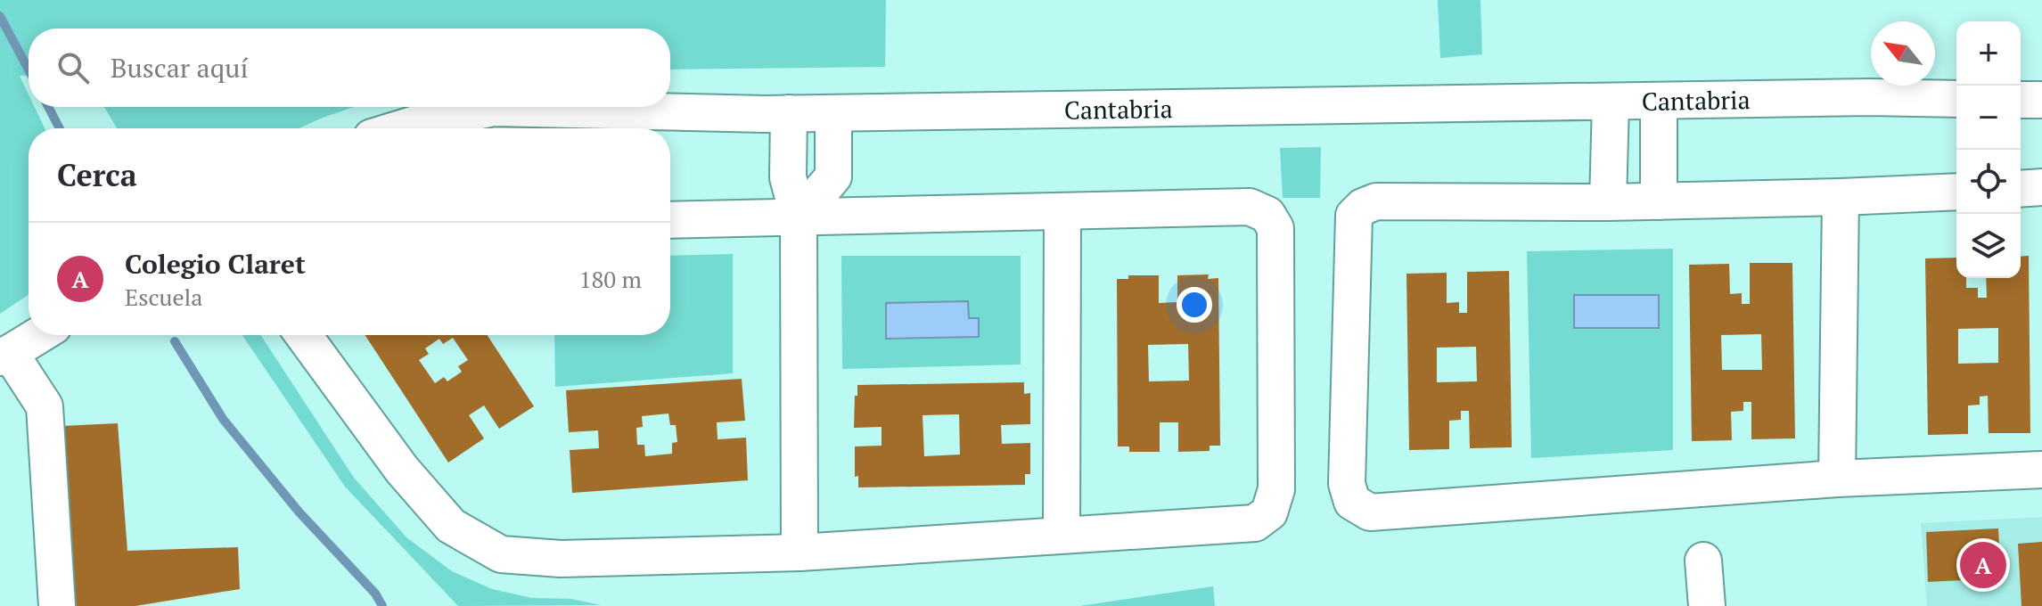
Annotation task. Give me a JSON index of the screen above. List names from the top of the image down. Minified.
{"streets":{"street":["Cantabria"]},"north":"top left","page":{"map_buttons":["+","−"],"search":"Buscar aquí","heading":"Cerca","list":[{"mark":"A","name":"Colegio Claret","note":"Escuela","value":"180 m"}],"pins":"A"}}
